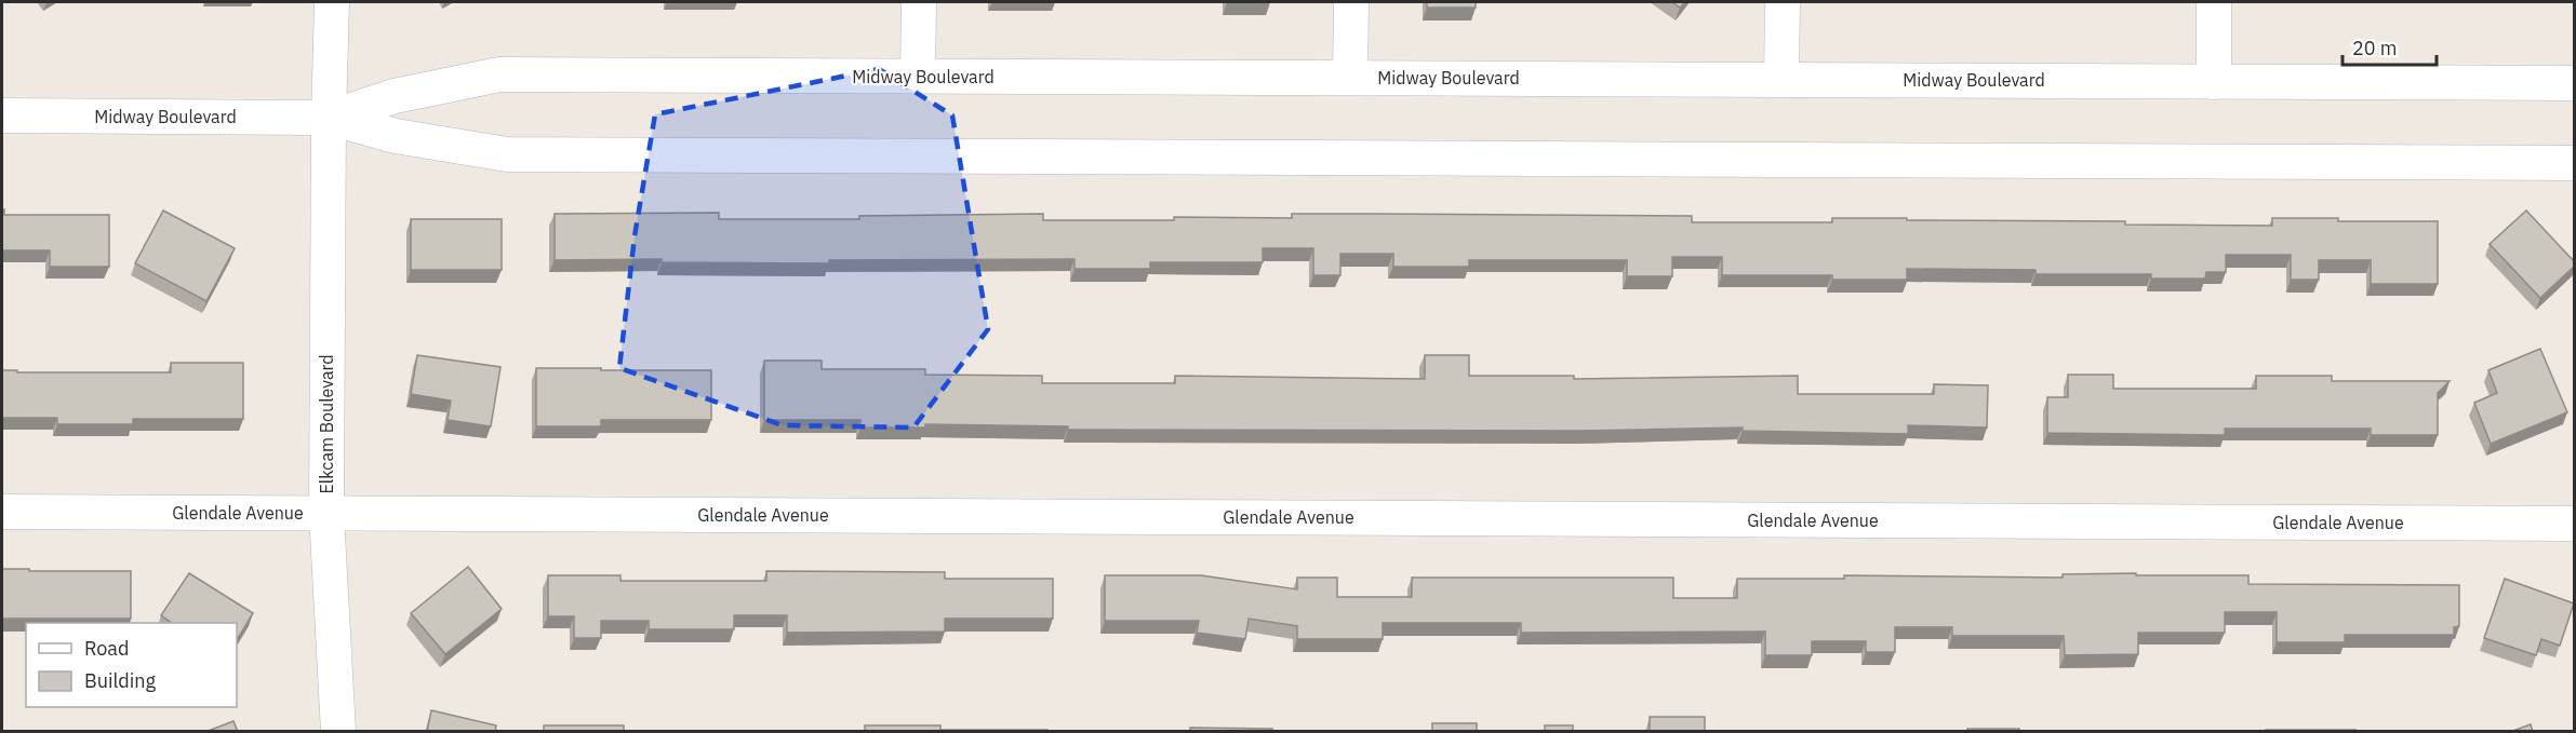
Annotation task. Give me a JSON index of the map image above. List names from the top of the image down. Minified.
{"streets":{"street":["Midway Boulevard","Elkcam Boulevard","Glendale Avenue"]},"crossings":[["Midway Boulevard","Elkcam Boulevard"],["Elkcam Boulevard","Glendale Avenue"]],"legend":["Road","Building"],"scale_bar":"20 m"}
